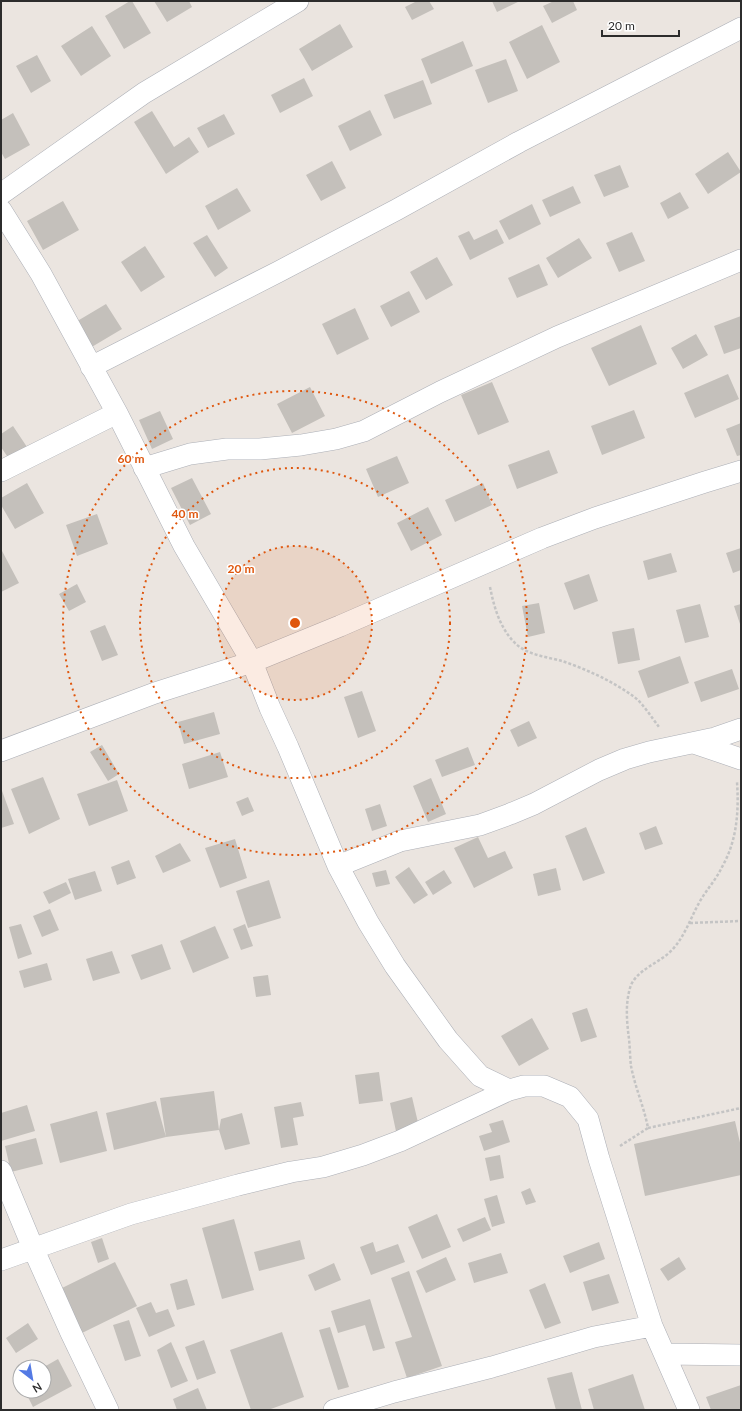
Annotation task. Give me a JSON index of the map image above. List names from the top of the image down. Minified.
{"scale_bar":"20 m","north":"bottom right","rings":["60 m","40 m","20 m"]}
